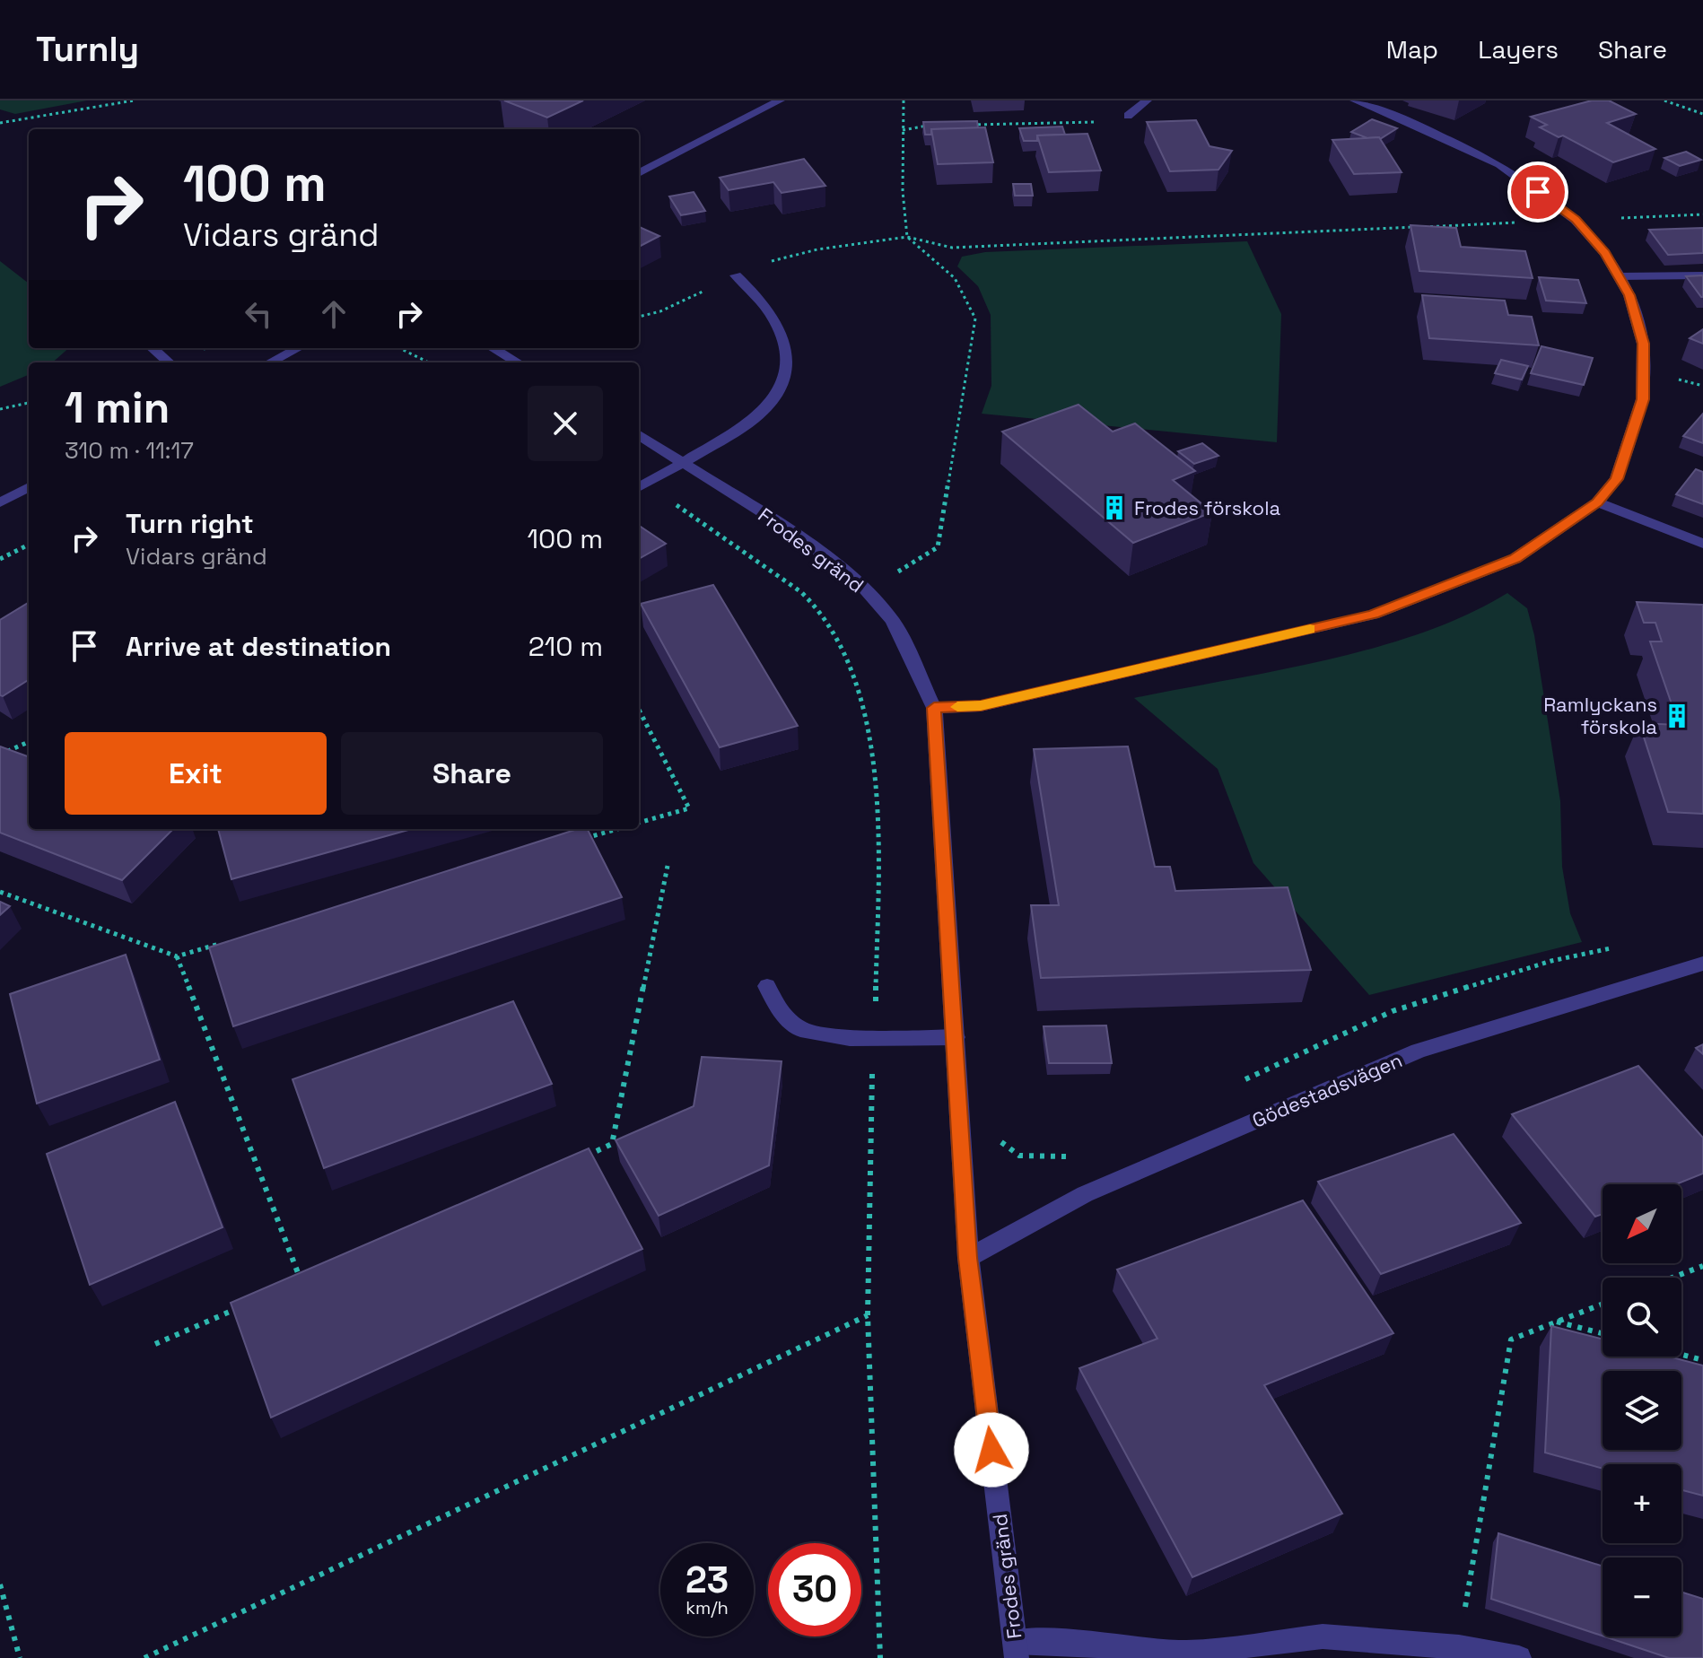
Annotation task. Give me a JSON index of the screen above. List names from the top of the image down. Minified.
{"streets":{"street":["Frodes gränd","Gödestadsvägen"]},"crossings":[["Frodes gränd","Gödestadsvägen"]],"places":{"building":["Frodes förskola","Ramlyckans förskola"]},"north":"bottom left","page":{"header":"Turnly","nav":["Map","Layers","Share"],"turn":["100 m","Vidars gränd"],"heading":["1 min","310 m · 11:17"],"list":[{"name":"Turn right","note":"Vidars gränd","value":"100 m"},{"name":"Arrive at destination","value":"210 m"}],"buttons":["Exit","Share"],"map_buttons":["+","−"],"speed":"23 km/h","limit":"30"}}
